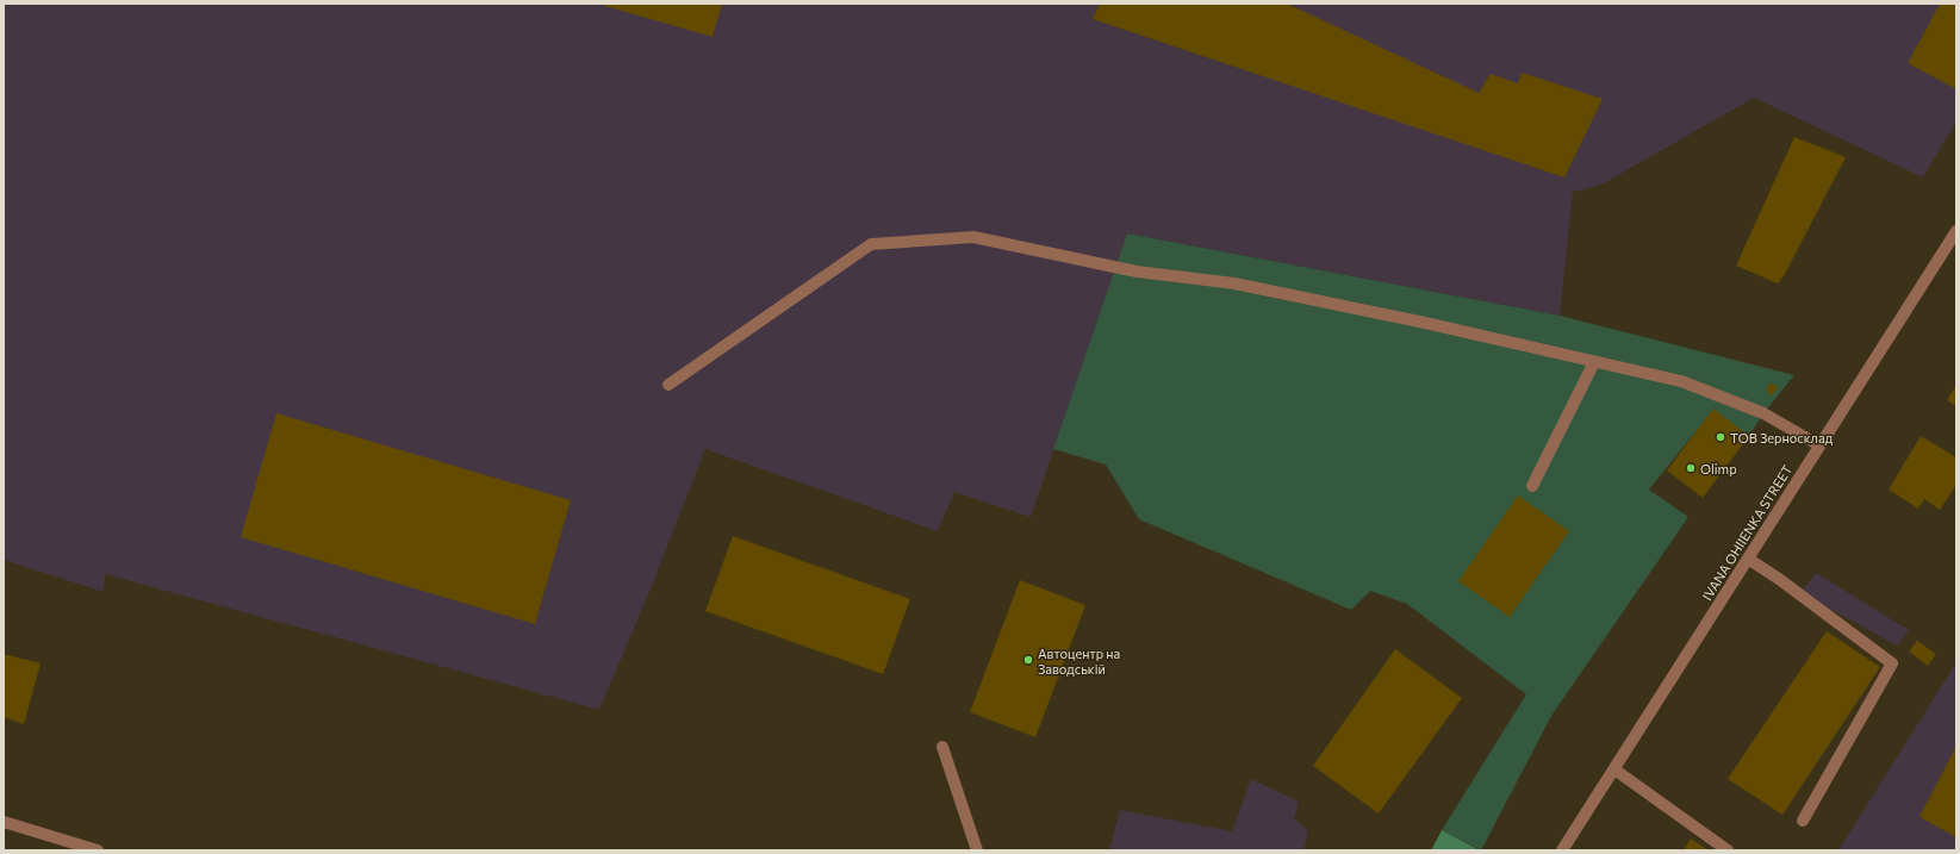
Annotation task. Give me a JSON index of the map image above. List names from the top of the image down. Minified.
{"streets":{"street":["IVANA OHIIENKA STREET"]},"places":["ТОВ Зерносклад","Olimp","Автоцентр на Заводській"]}
